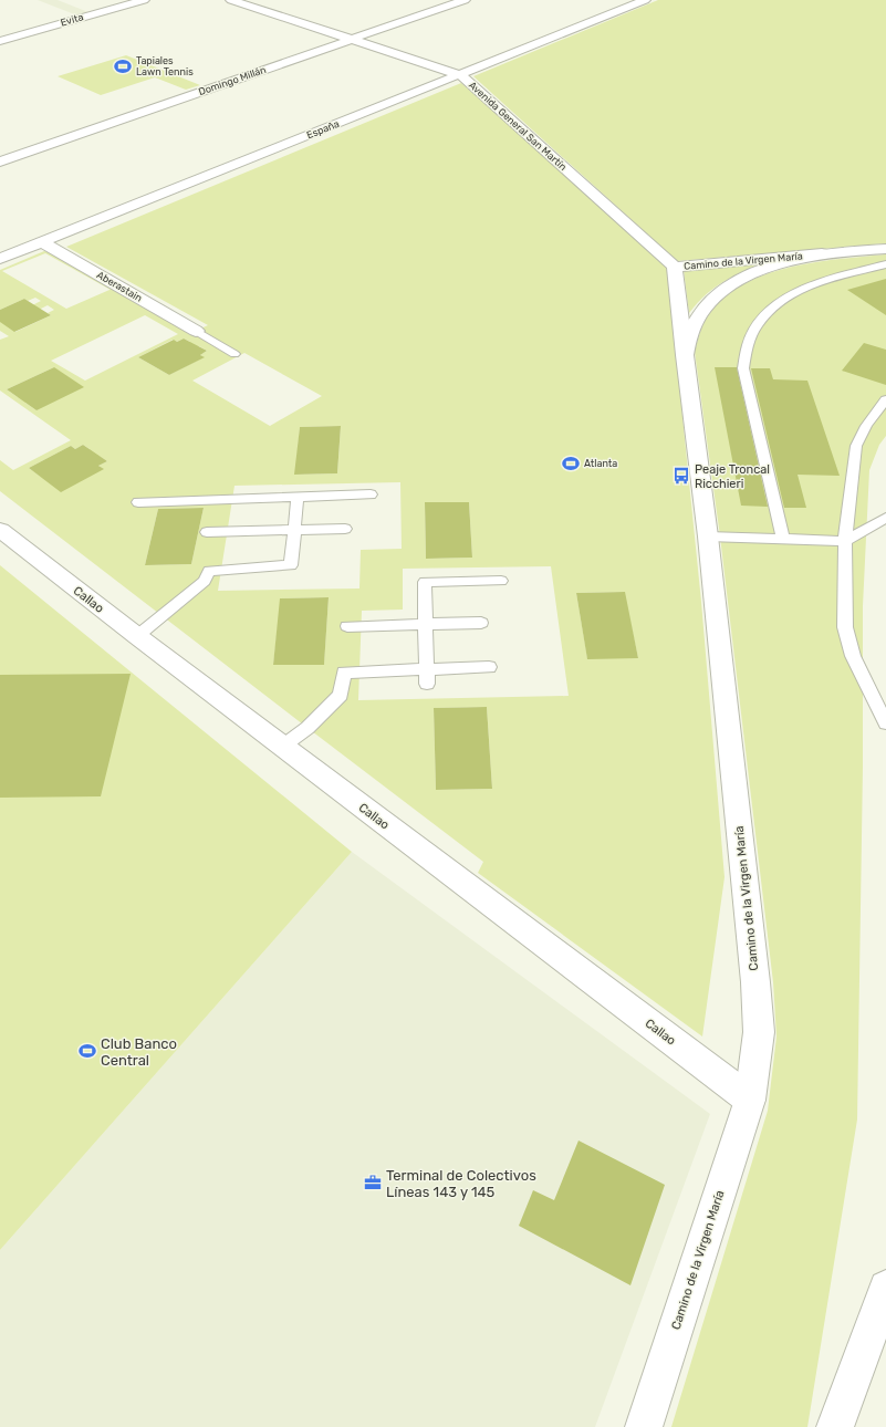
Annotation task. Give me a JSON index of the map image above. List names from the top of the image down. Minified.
{"streets":{"main road":["Evita","Domingo Millán","Avenida General San Martín","España","Camino de la Virgen María","Aberastain","Callao"]},"crossings":[["Domingo Millán","Avenida General San Martín"],["Avenida General San Martín","España"],["Avenida General San Martín","Camino de la Virgen María"],["España","Aberastain"],["Camino de la Virgen María","Callao"]],"places":{"sports":["Tapiales Lawn Tennis","Atlanta","Club Banco Central"],"bus stop":["Peaje Troncal Ricchieri"],"office":["Terminal de Colectivos Líneas 143 y 145"]}}
